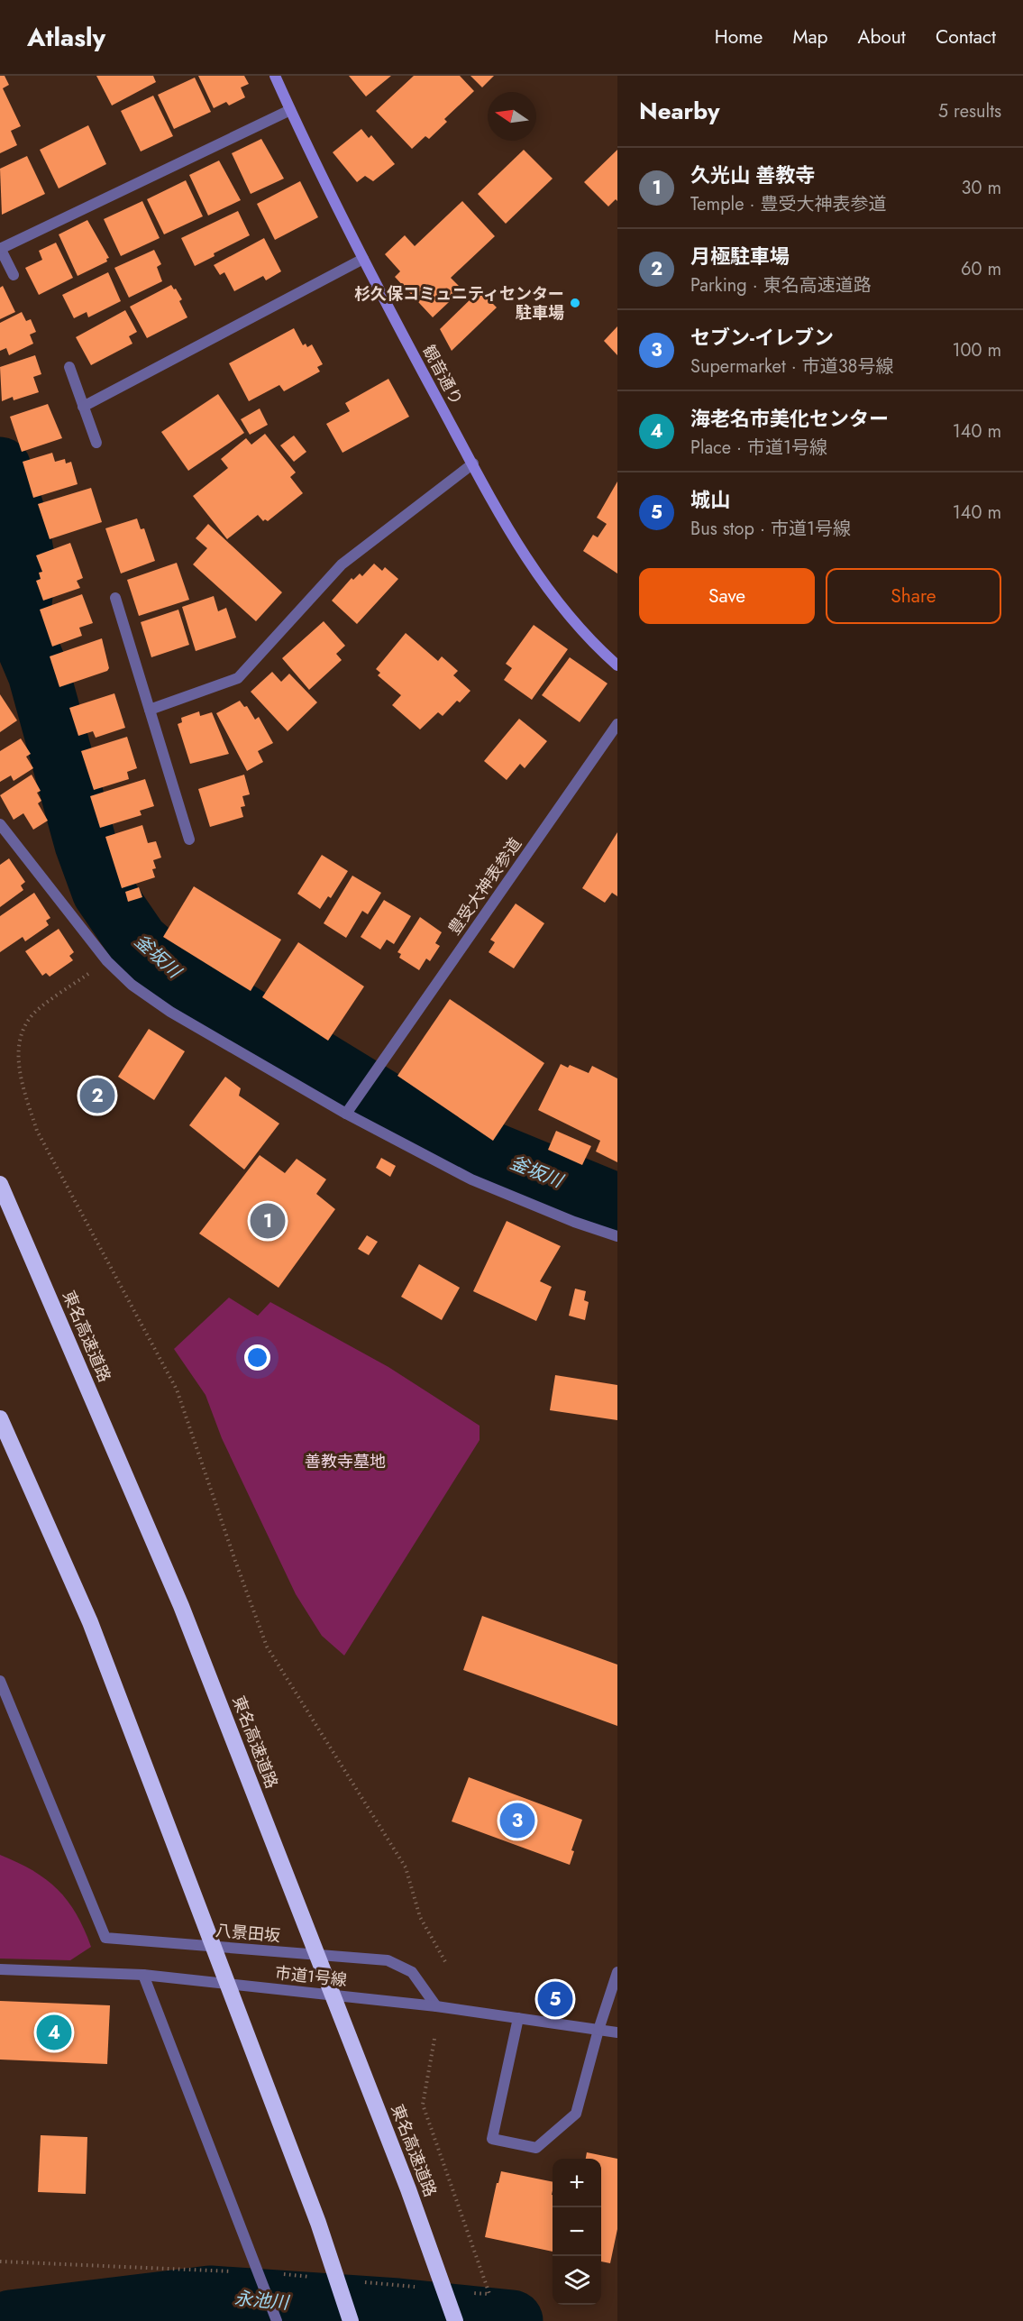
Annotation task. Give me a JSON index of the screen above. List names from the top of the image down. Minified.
{"streets":{"highway":["東名高速道路"],"main road":["観音通り"],"street":["豊受大神表参道","八景田坂","市道1号線"]},"crossings":[["八景田坂","市道1号線"]],"water":["釜坂川","永池川"],"parks":["善教寺墓地"],"places":["杉久保コミュニティセンター 駐車場"],"north":"left","page":{"header":"Atlasly","nav":["Home","Map","About","Contact"],"heading":["Nearby","5 results"],"list":[{"mark":"1","name":"久光山 善教寺","note":"Temple · 豊受大神表参道","value":"30 m"},{"mark":"2","name":"月極駐車場","note":"Parking · 東名高速道路","value":"60 m"},{"mark":"3","name":"セブン-イレブン","note":"Supermarket · 市道38号線","value":"100 m"},{"mark":"4","name":"海老名市美化センター","note":"Place · 市道1号線","value":"140 m"},{"mark":"5","name":"城山","note":"Bus stop · 市道1号線","value":"140 m"}],"buttons":["Save","Share"],"pins":["2","1","3","5","4"],"map_buttons":["+","−"]}}
